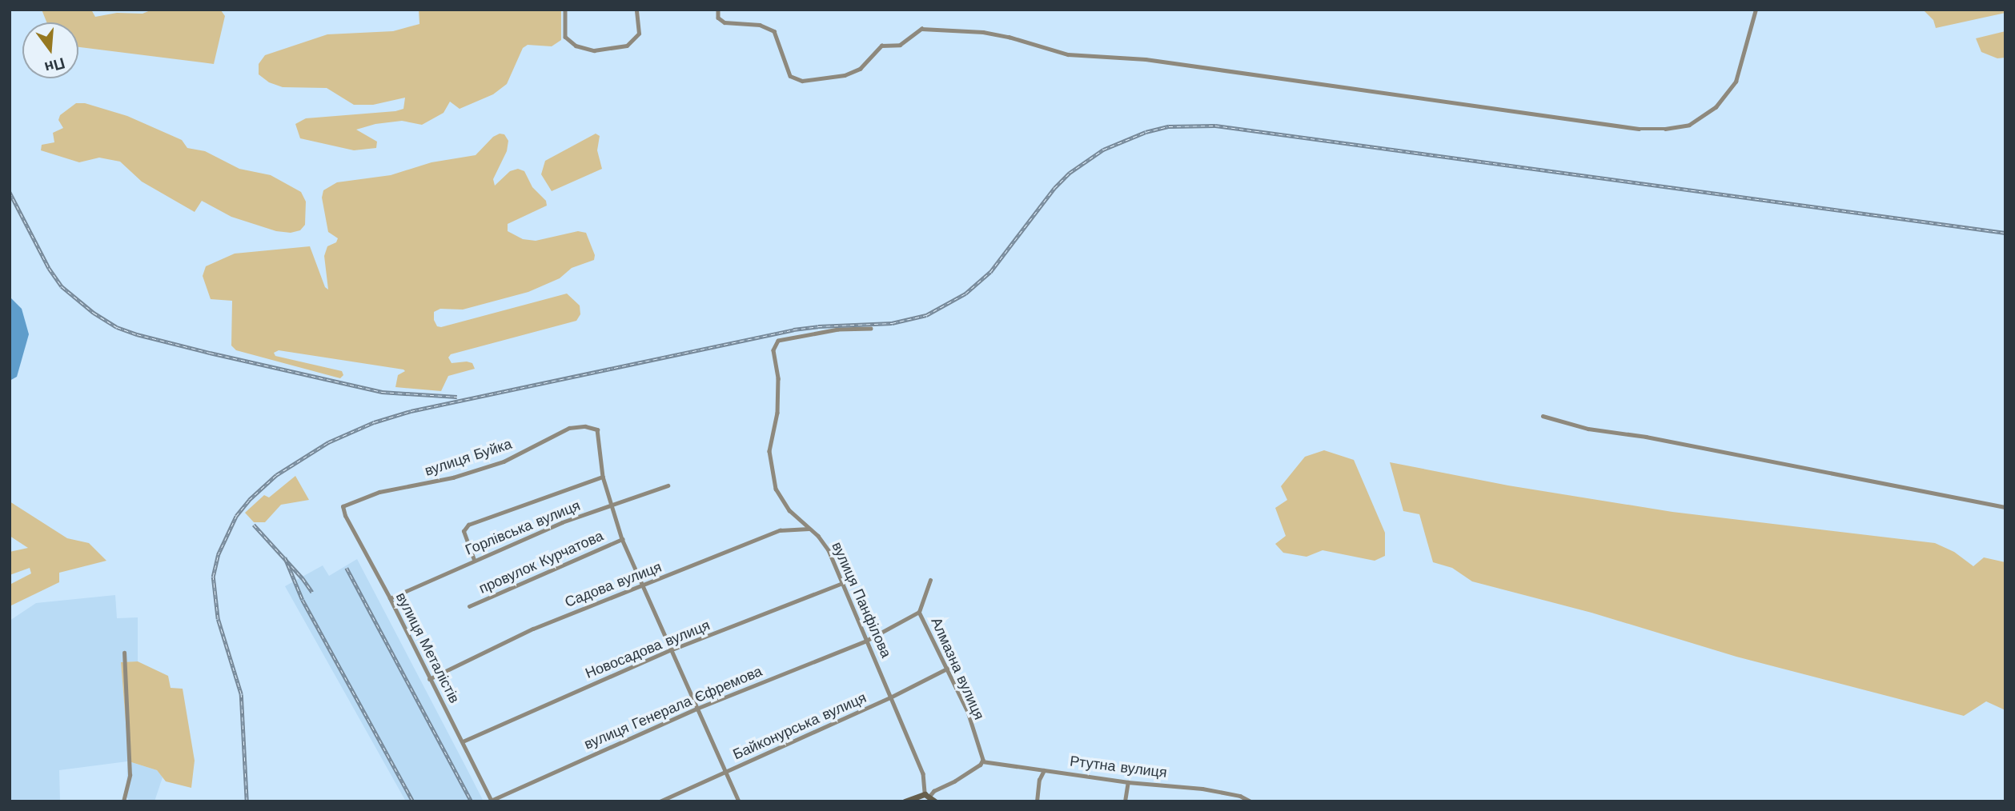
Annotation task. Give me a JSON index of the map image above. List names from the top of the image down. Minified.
{"streets":{"street":["вулиця Буйка","Горлівська вулиця","провулок Курчатова","Садова вулиця","вулиця Панфілова","вулиця Металістів","Новосадова вулиця","Алмазна вулиця","вулиця Генерала Єфремова","Байконурська вулиця","Ртутна вулиця"]},"crossings":[["вулиця Буйка","вулиця Металістів"],["Горлівська вулиця","вулиця Металістів"],["Садова вулиця","вулиця Панфілова"],["Садова вулиця","вулиця Металістів"],["вулиця Панфілова","Новосадова вулиця"],["вулиця Панфілова","Алмазна вулиця"],["вулиця Панфілова","вулиця Генерала Єфремова"],["вулиця Панфілова","Байконурська вулиця"],["вулиця Металістів","Новосадова вулиця"],["вулиця Металістів","вулиця Генерала Єфремова"],["Алмазна вулиця","вулиця Генерала Єфремова"],["Алмазна вулиця","Байконурська вулиця"],["Алмазна вулиця","Ртутна вулиця"]],"north":"bottom"}
